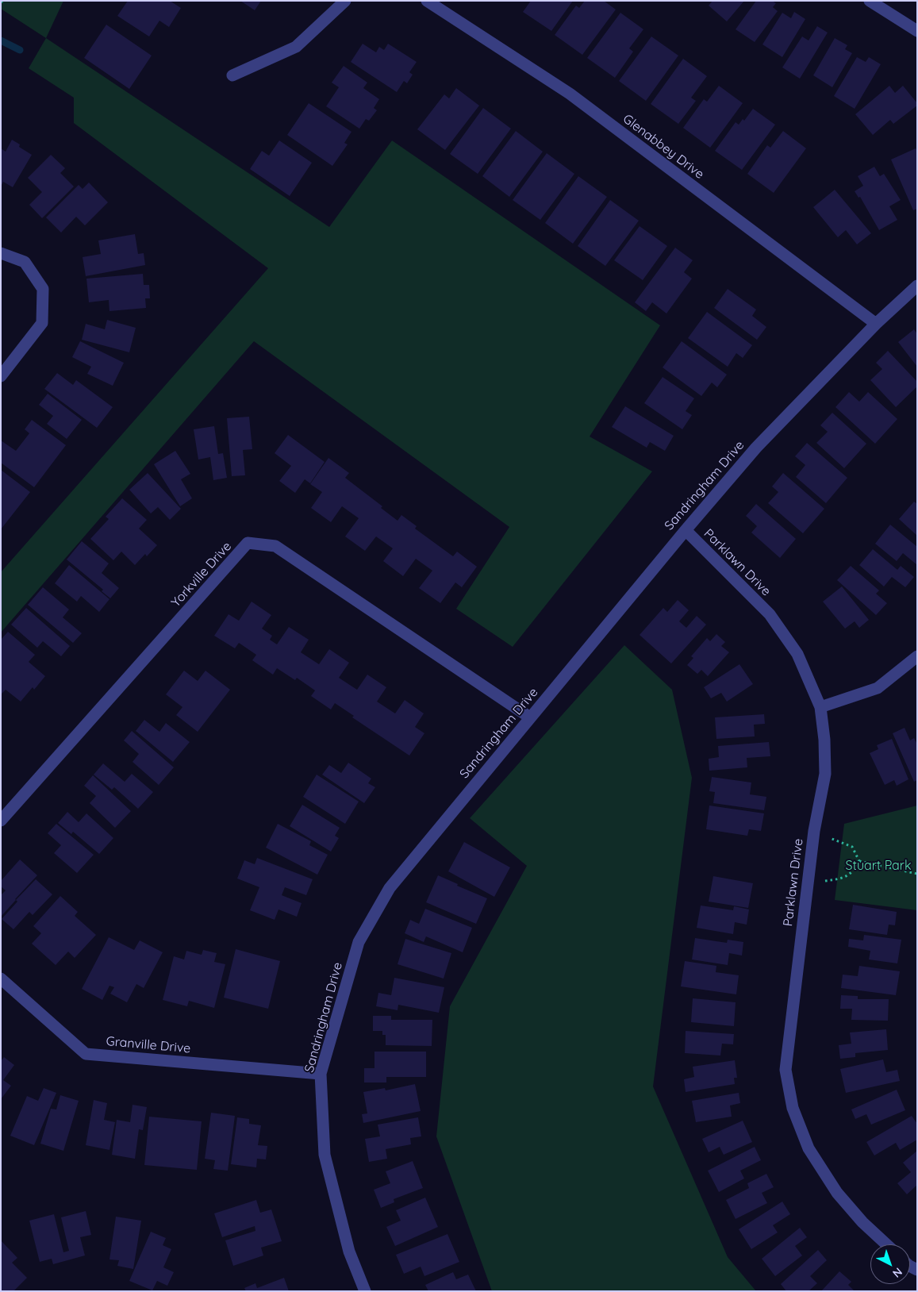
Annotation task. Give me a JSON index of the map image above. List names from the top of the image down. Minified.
{"streets":{"street":["Glenabbey Drive","Sandringham Drive","Parklawn Drive","Yorkville Drive","Granville Drive"]},"crossings":[["Glenabbey Drive","Sandringham Drive"],["Sandringham Drive","Parklawn Drive"],["Sandringham Drive","Yorkville Drive"],["Sandringham Drive","Granville Drive"]],"parks":["Stuart Park"],"north":"bottom right"}
